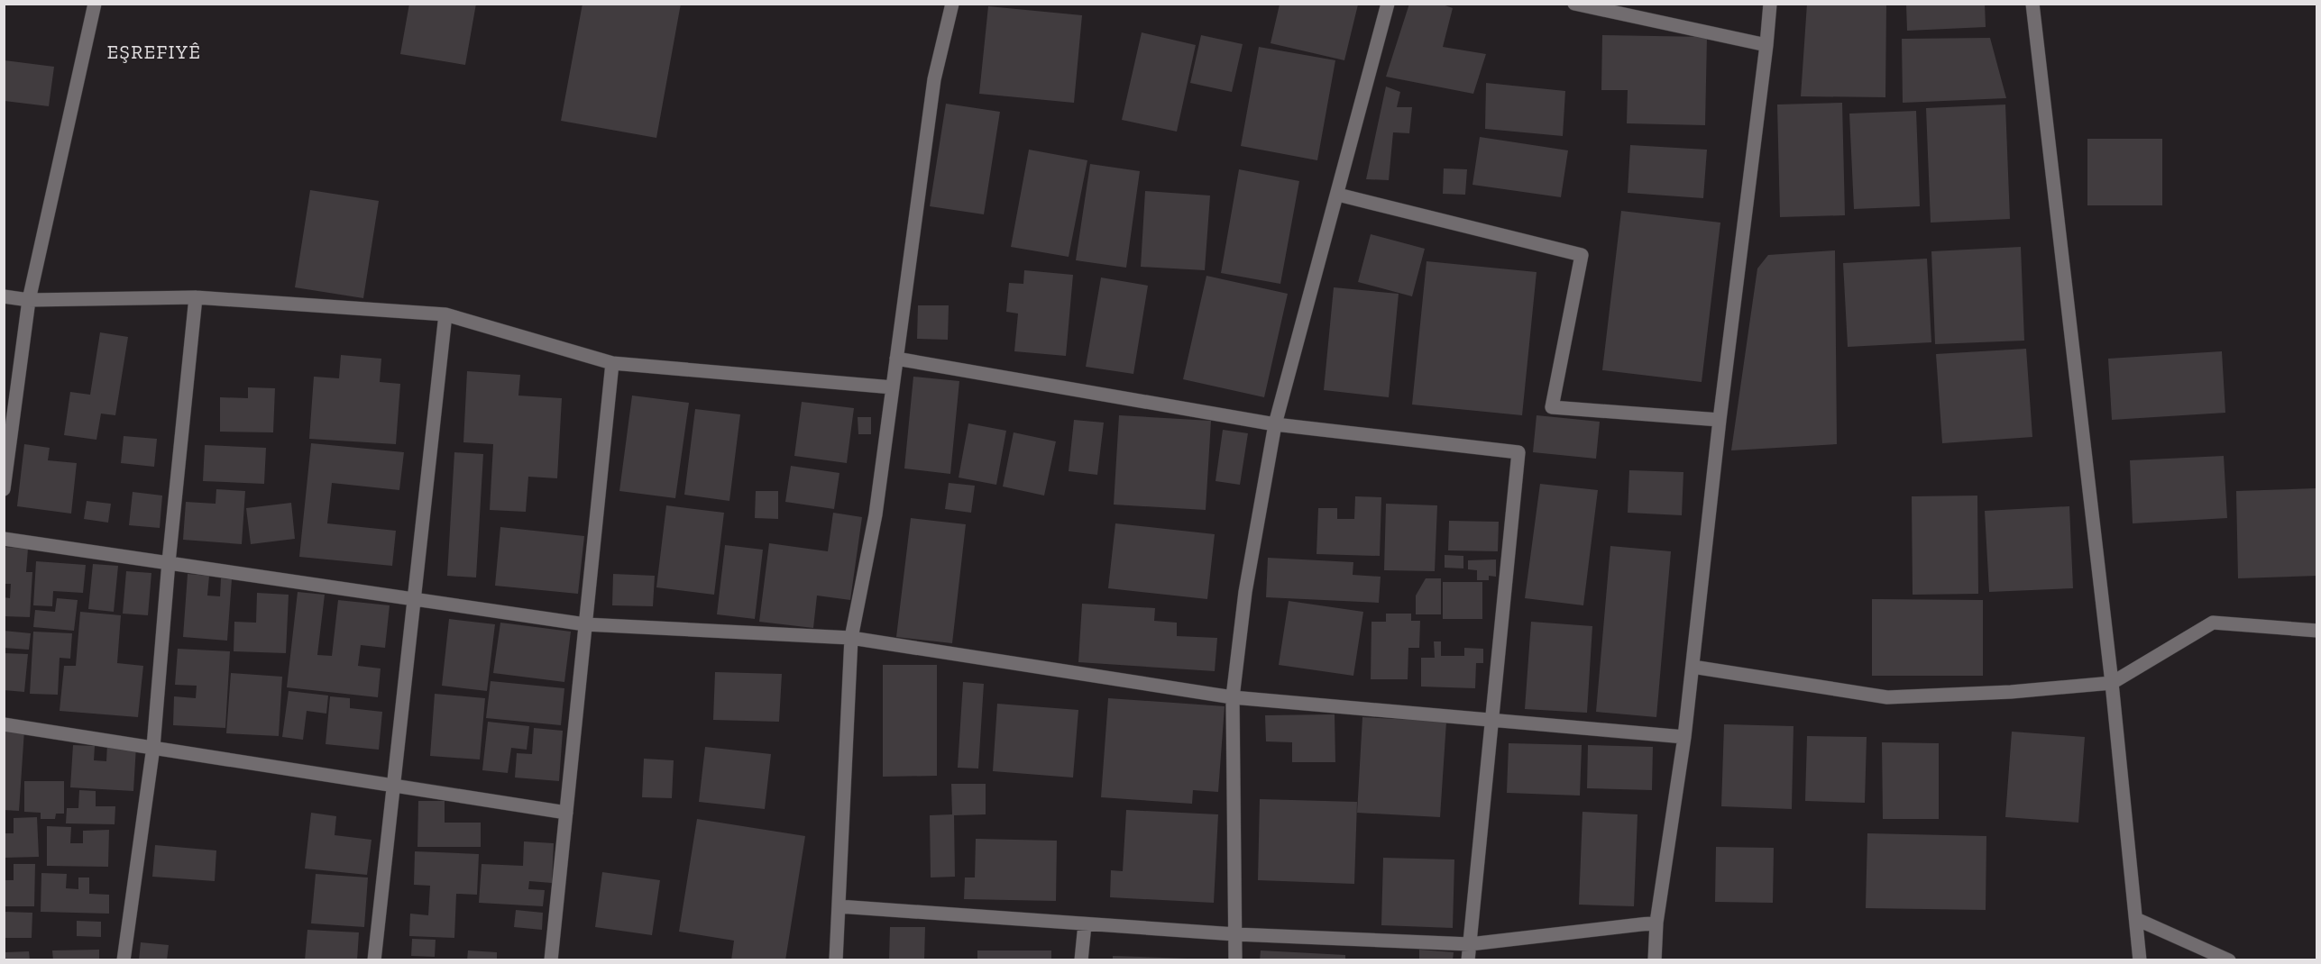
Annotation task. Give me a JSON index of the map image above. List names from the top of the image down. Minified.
{"districts":["EŞREFIYÊ"]}
